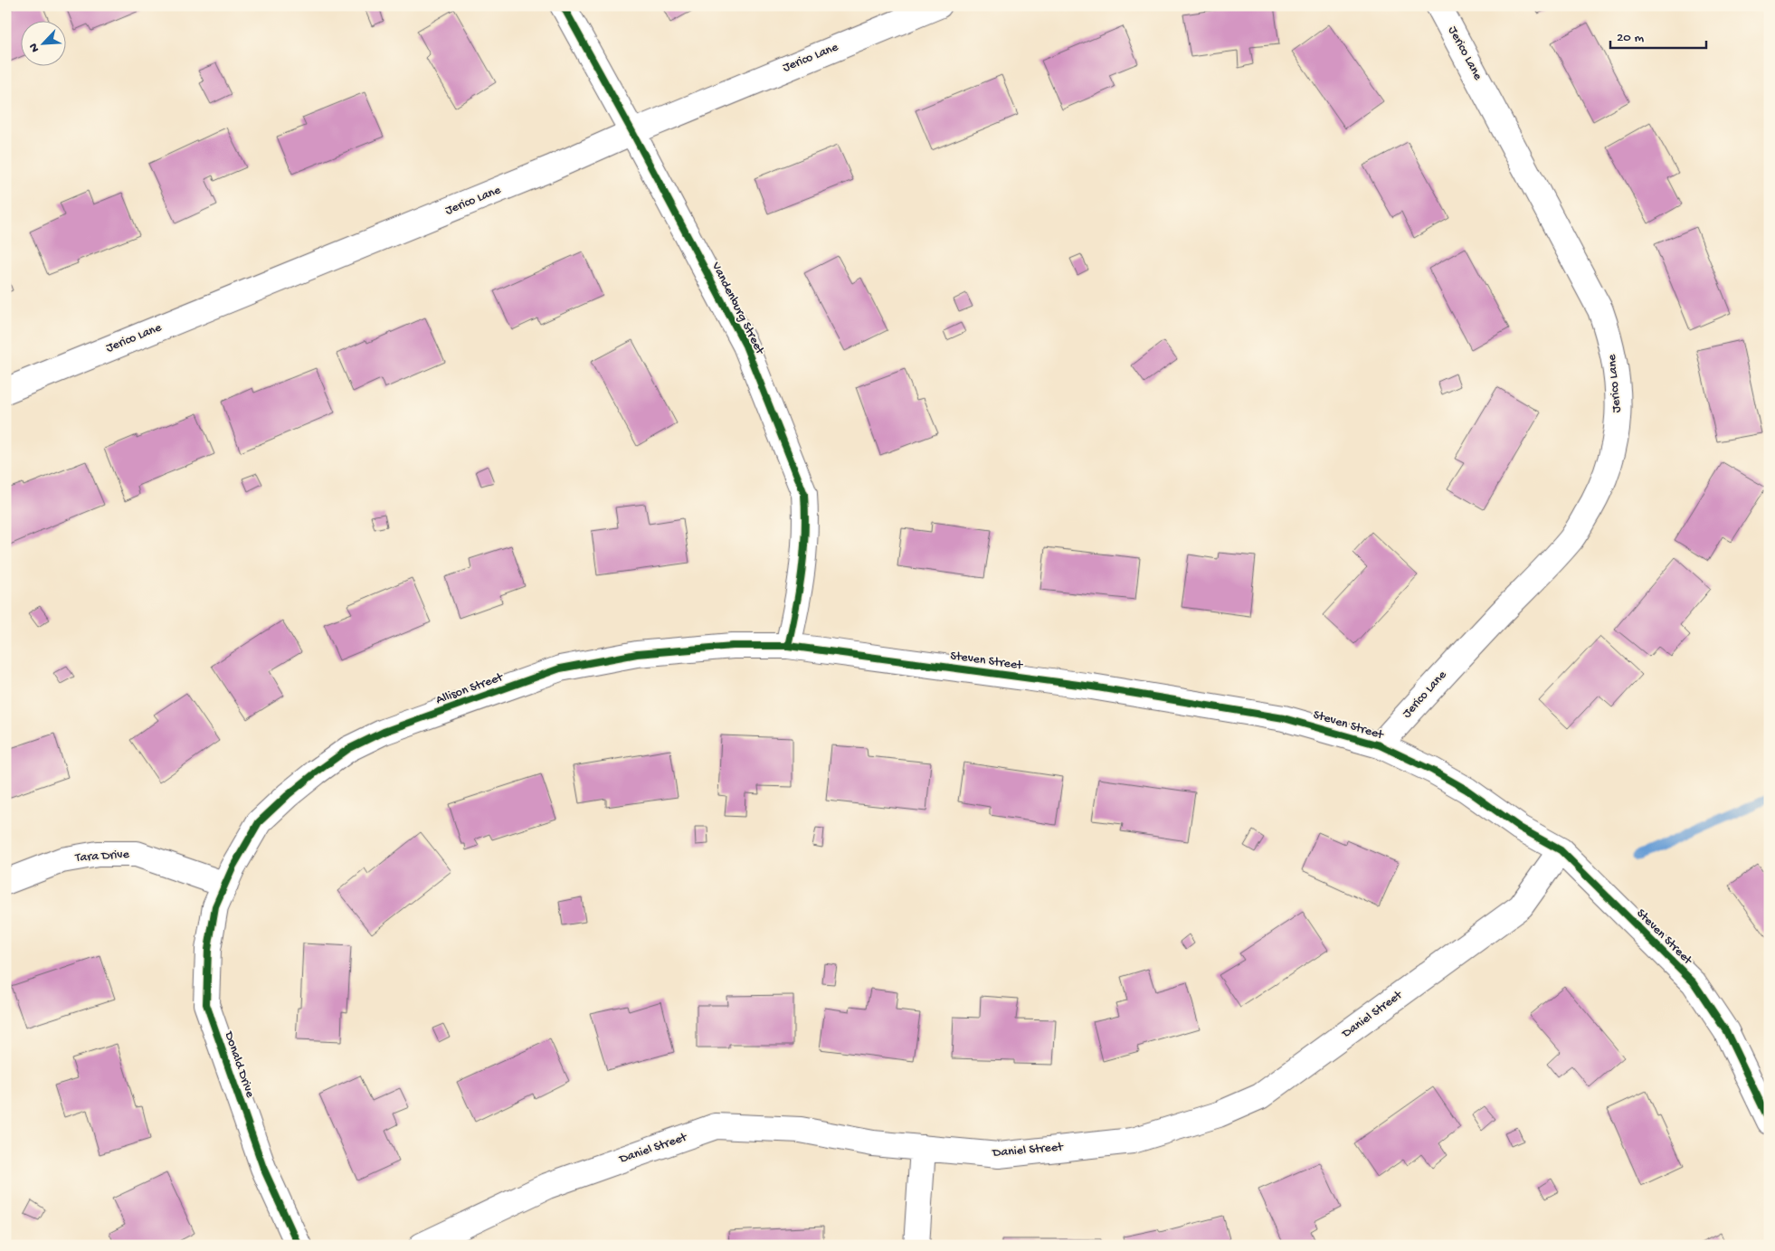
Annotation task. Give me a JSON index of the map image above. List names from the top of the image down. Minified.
{"streets":{"street":["Jerico Lane","Vandenburg Street","Steven Street","Allison Street","Tara Drive","Daniel Street","Donald Drive"]},"crossings":[["Jerico Lane","Vandenburg Street"],["Jerico Lane","Steven Street"],["Vandenburg Street","Steven Street"],["Vandenburg Street","Allison Street"],["Steven Street","Allison Street"],["Steven Street","Daniel Street"],["Allison Street","Tara Drive"],["Allison Street","Donald Drive"],["Tara Drive","Donald Drive"]],"scale_bar":"20 m","north":"bottom left"}
